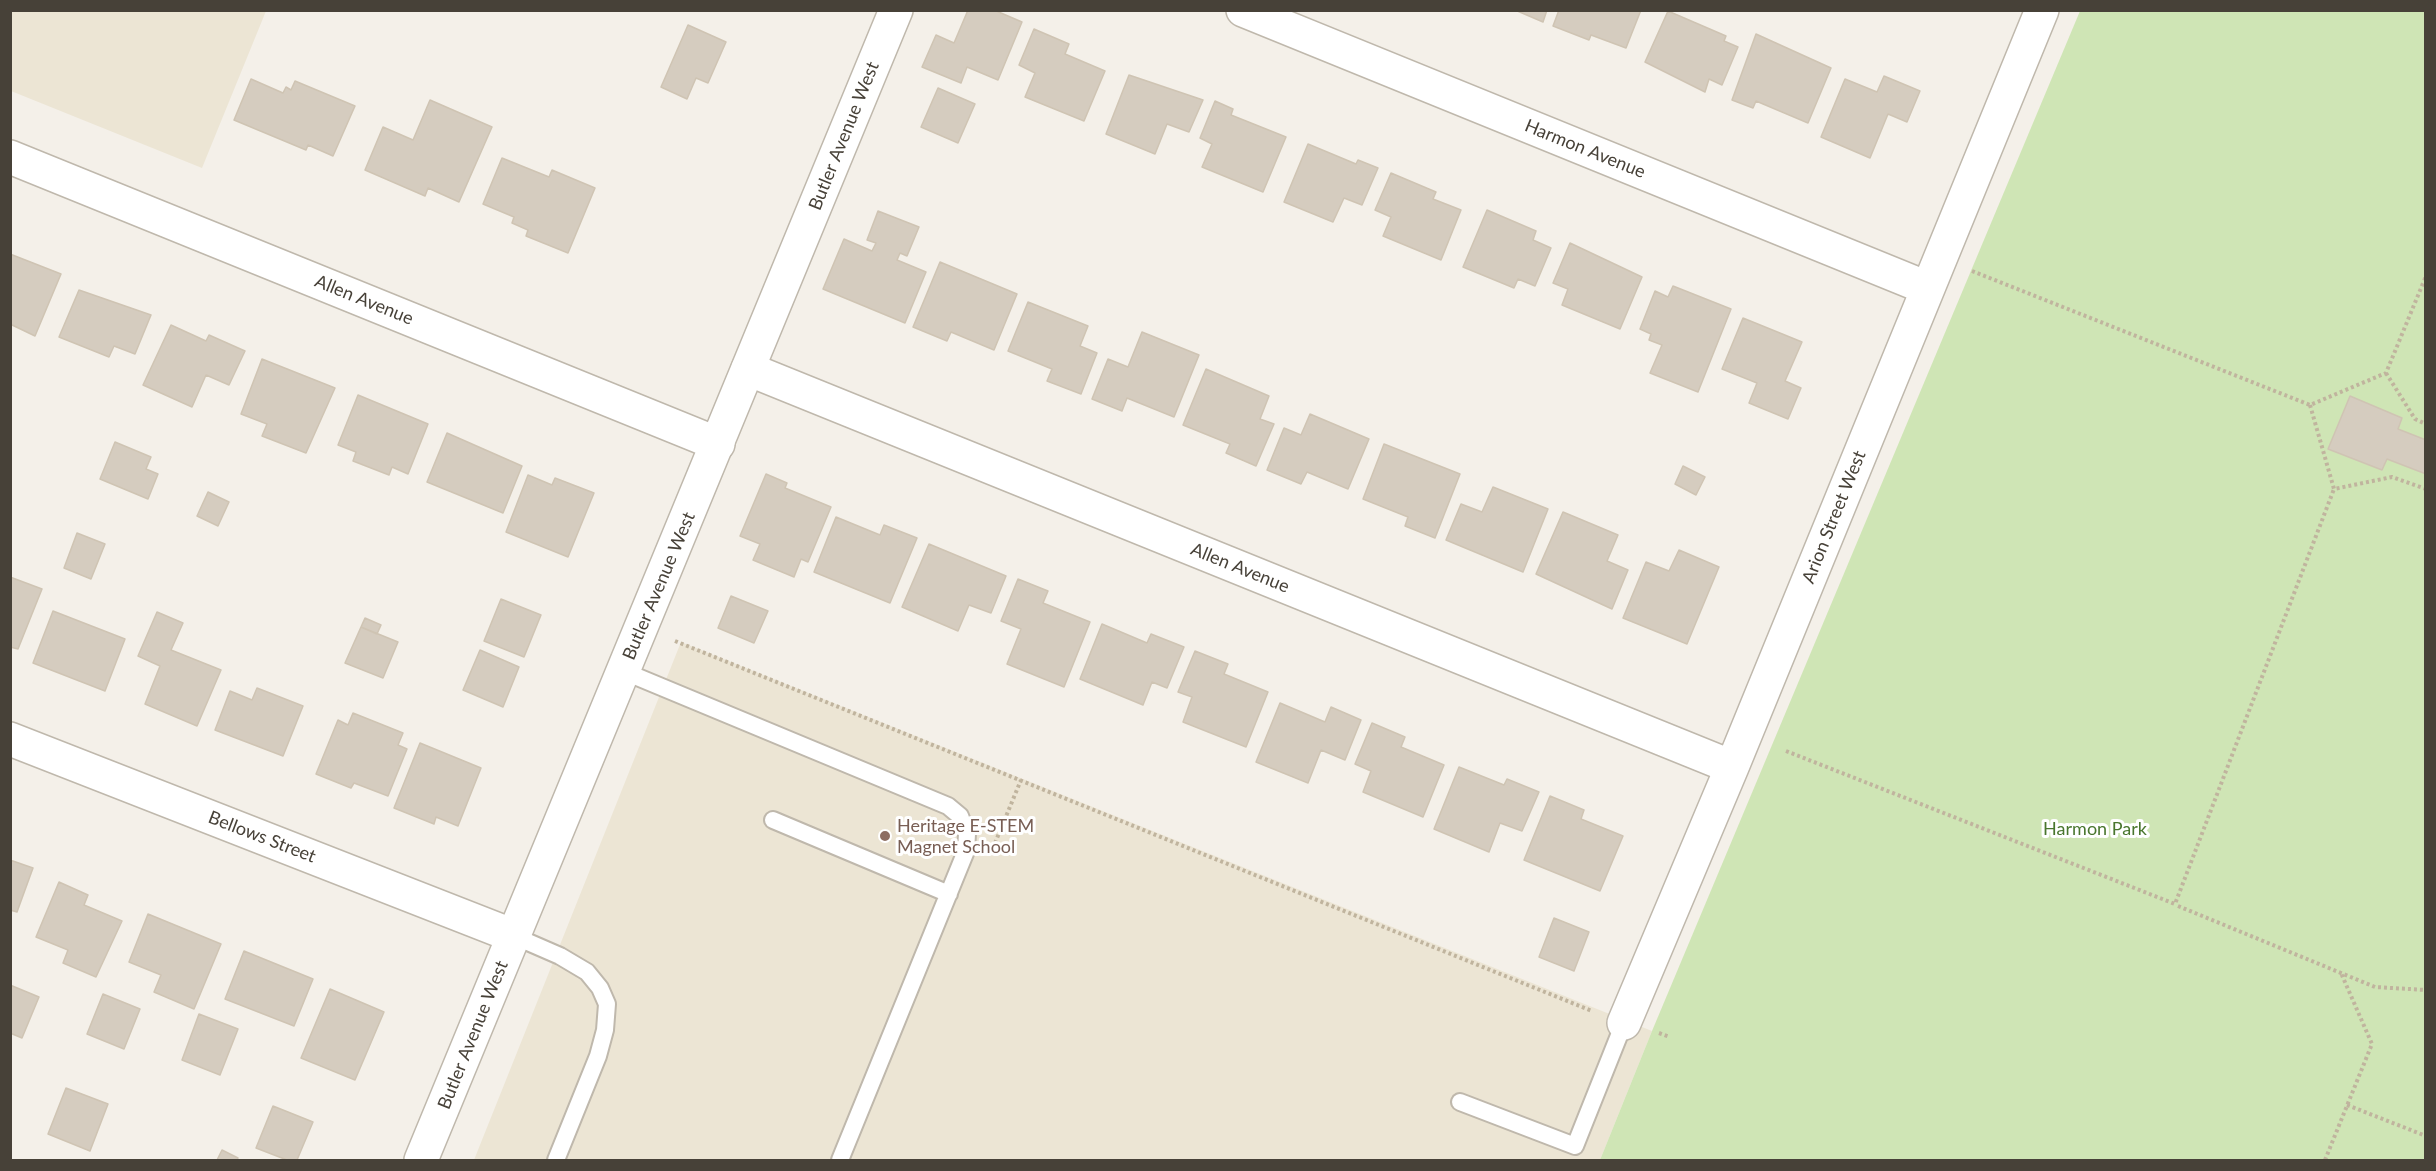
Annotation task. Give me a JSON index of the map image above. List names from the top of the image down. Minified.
{"streets":{"street":["Butler Avenue West","Harmon Avenue","Allen Avenue","Arion Street West","Bellows Street"]},"crossings":[["Butler Avenue West","Allen Avenue"],["Butler Avenue West","Bellows Street"],["Harmon Avenue","Arion Street West"],["Allen Avenue","Arion Street West"]],"parks":["Harmon Park"],"places":["Heritage E-STEM Magnet School"]}
